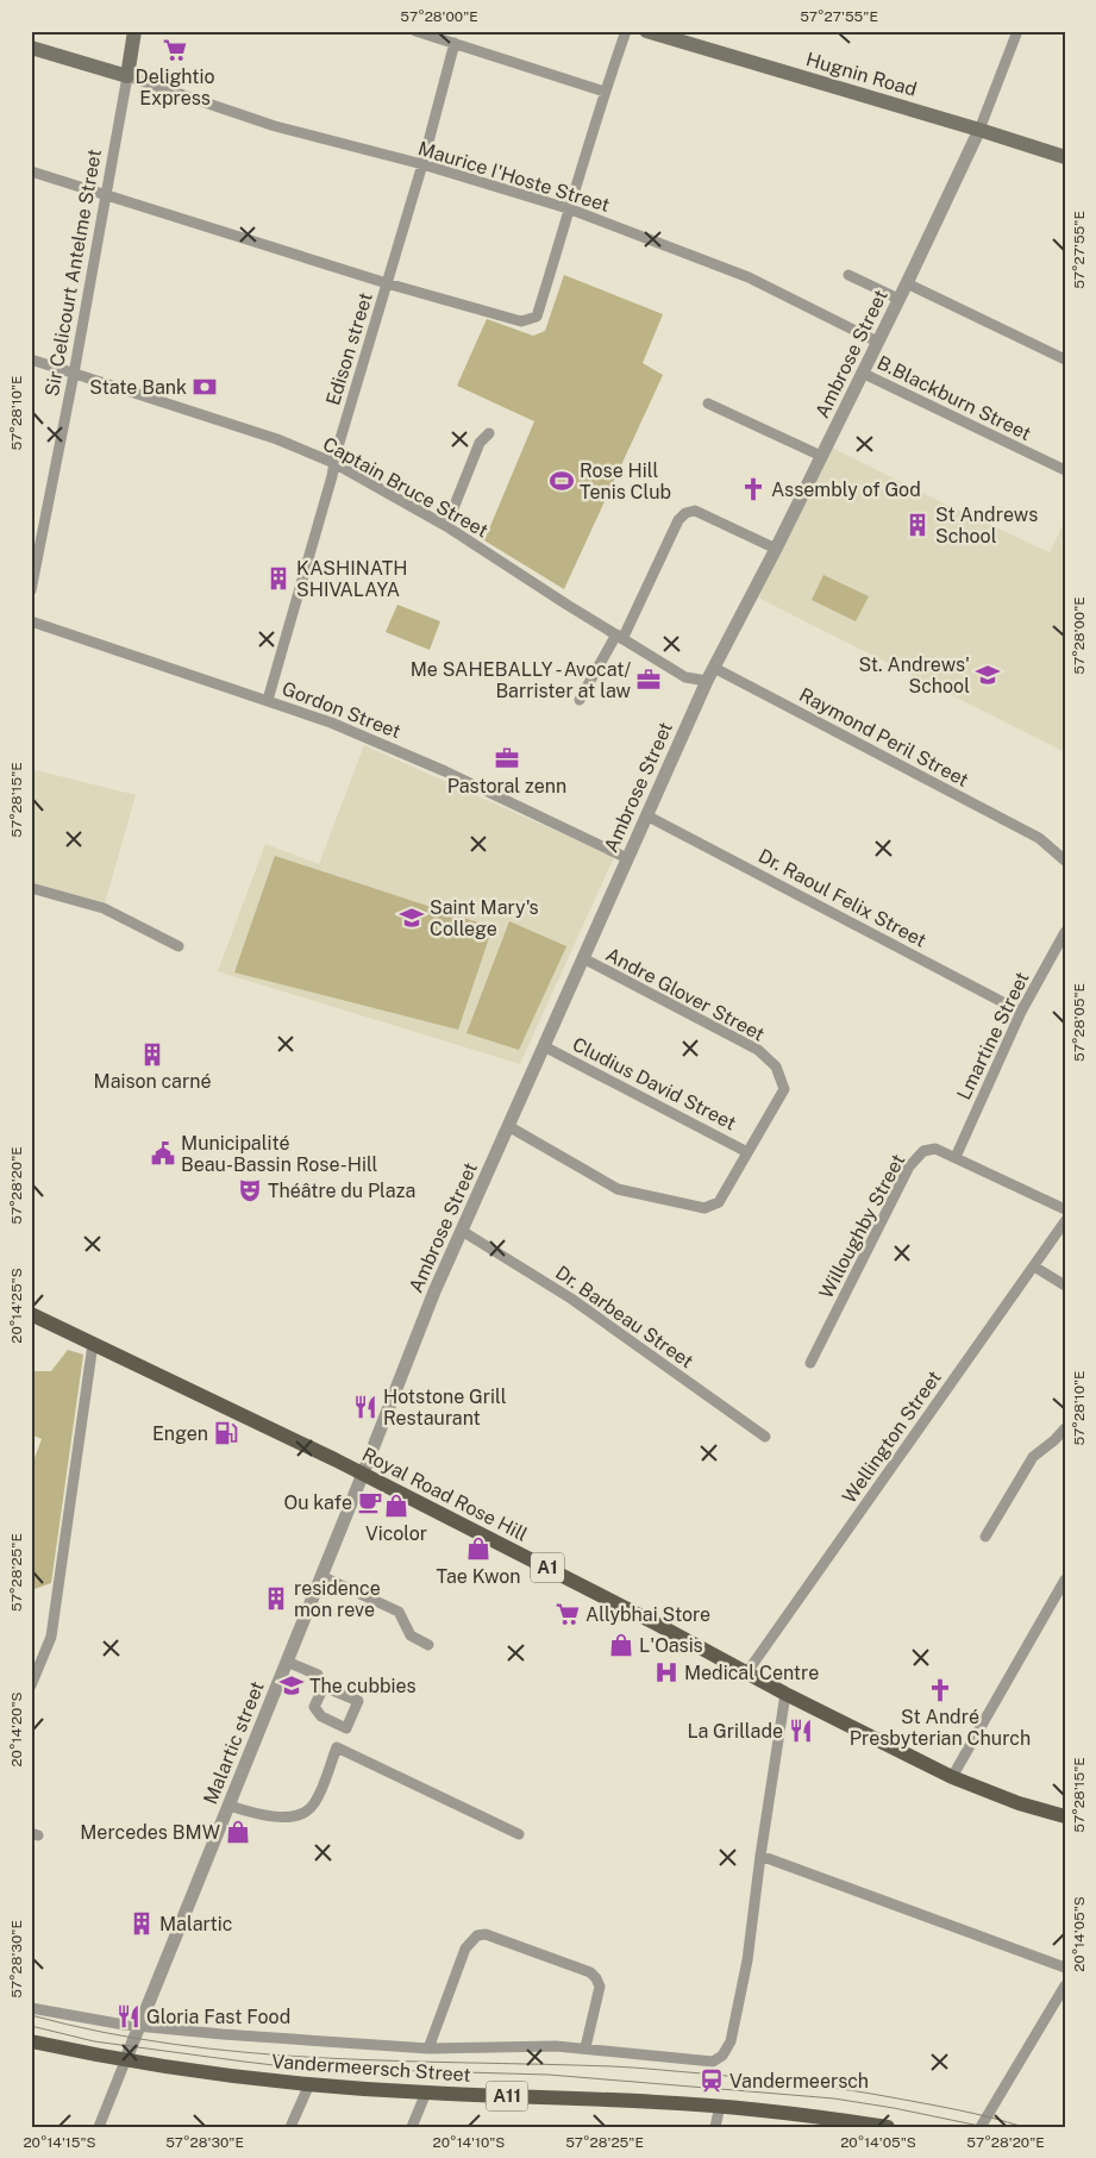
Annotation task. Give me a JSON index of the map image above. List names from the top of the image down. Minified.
{"streets":{"main road":["Hugnin Road","Sir Celicourt Antelme Street","Royal Road Rose Hill","A1","Vandermeersch Street","A11"],"street":["Maurice I'Hoste Street","Edison street","Ambrose Street","B.Blackburn Street","Captain Bruce Street","Gordon Street","Raymond Peril Street","Dr. Raoul Felix Street","Andre Glover Street","Lmartine Street","Cludius David Street","Willoughby Street","Dr. Barbeau Street","Wellington Street","Malartic street"]},"crossings":[["Hugnin Road","Ambrose Street"],["Maurice I'Hoste Street","Sir Celicourt Antelme Street"],["Maurice I'Hoste Street","Edison street"],["Maurice I'Hoste Street","Ambrose Street"],["Sir Celicourt Antelme Street","Captain Bruce Street"],["Edison street","Captain Bruce Street"],["Edison street","Gordon Street"],["Ambrose Street","B.Blackburn Street"],["Ambrose Street","Captain Bruce Street"],["Ambrose Street","Gordon Street"],["Ambrose Street","Raymond Peril Street"],["Ambrose Street","Dr. Raoul Felix Street"],["Ambrose Street","Andre Glover Street"],["Ambrose Street","Cludius David Street"],["Ambrose Street","Dr. Barbeau Street"],["Ambrose Street","Royal Road Rose Hill"],["Ambrose Street","Malartic street"],["Dr. Raoul Felix Street","Lmartine Street"],["Andre Glover Street","Cludius David Street"],["Lmartine Street","Willoughby Street"],["Wellington Street","Royal Road Rose Hill"],["Royal Road Rose Hill","Malartic street"],["Malartic street","Vandermeersch Street"]],"places":{"supermarket":["Delightio Express","Allybhai Store"],"bank":["State Bank"],"sports":["Rose Hill Tenis Club"],"church":["Assembly of God","St André Presbyterian Church"],"building":["St Andrews School","KASHINATH SHIVALAYA","Maison carné","residence mon reve","Malartic"],"school or university":["St. Andrews' School","Saint Mary's College","The cubbies"],"office":["Me SAHEBALLY - Avocat/ Barrister at law","Pastoral zenn"],"public building":["Municipalité Beau-Bassin Rose-Hill"],"theatre":["Théâtre du Plaza"],"restaurant":["Hotstone Grill Restaurant","La Grillade","Gloria Fast Food"],"fuel station":["Engen"],"cafe":["Ou kafe"],"shop":["Vicolor","Tae Kwon","L'Oasis","Mercedes BMW"],"hospital":["Medical Centre"],"station":["Vandermeersch"]},"coordinates":["57°28'00\"E","57°27'55\"E","57°28'10\"E","57°28'15\"E","57°28'05\"E","57°28'20\"E","20°14'25\"S","57°28'25\"E","20°14'20\"S","20°14'05\"S","57°28'30\"E","20°14'15\"S","20°14'10\"S"]}
